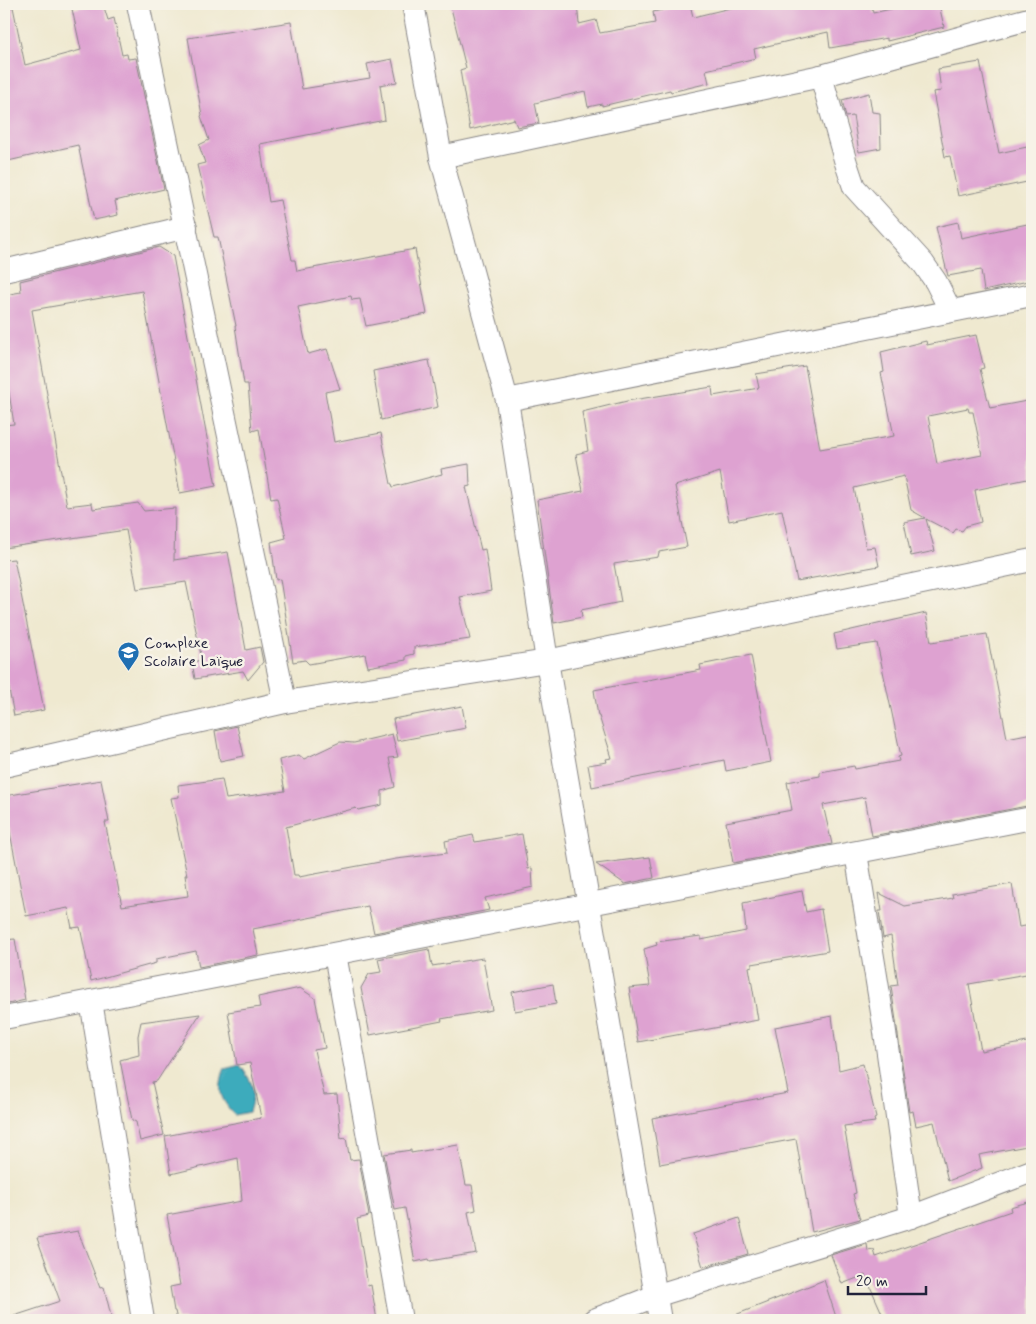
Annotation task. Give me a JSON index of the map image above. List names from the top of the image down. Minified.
{"places":{"school or university":["Complexe Scolaire Laïque"]},"scale_bar":"20 m"}
